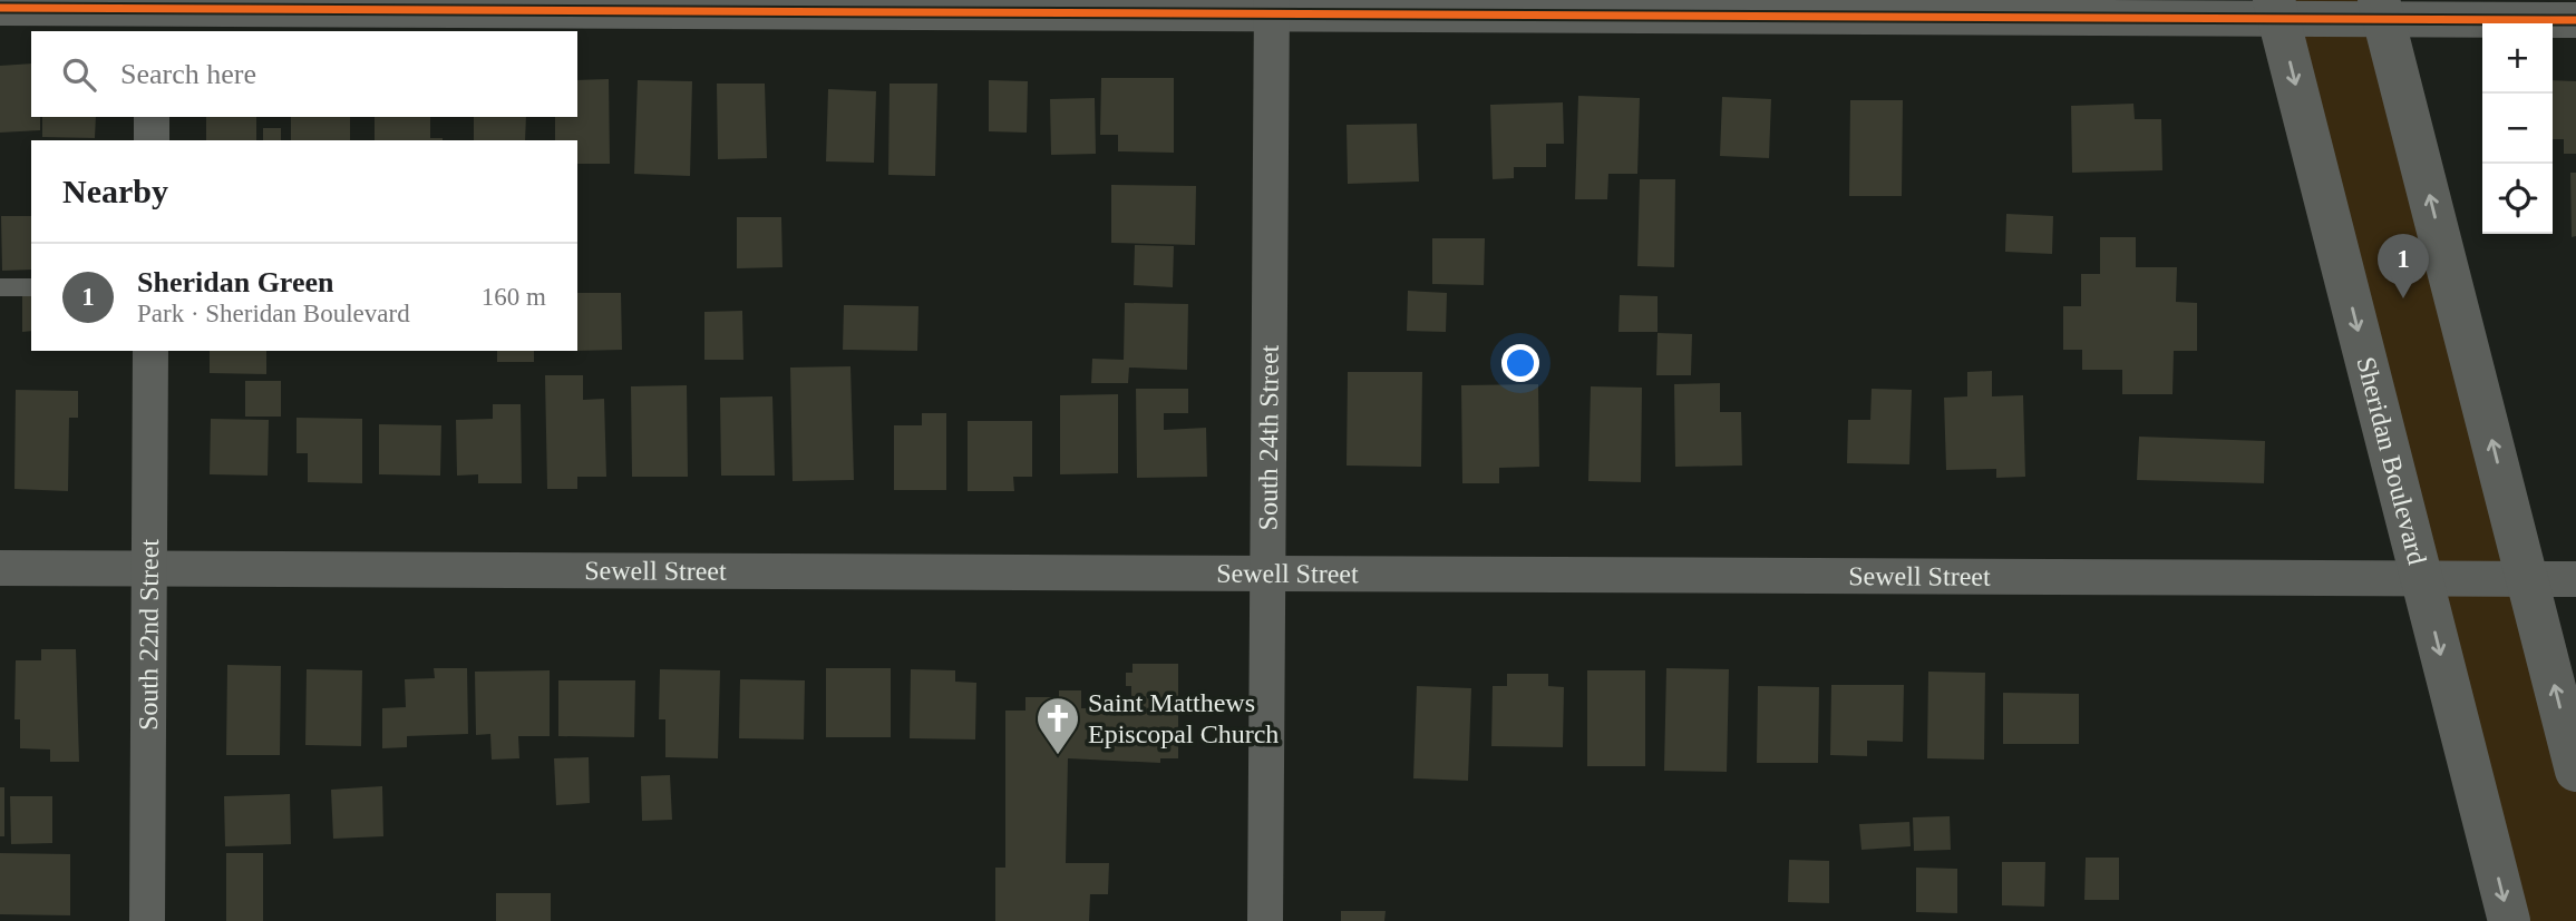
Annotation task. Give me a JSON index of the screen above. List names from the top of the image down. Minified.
{"streets":{"main road":["Sheridan Boulevard"],"street":["South 24th Street","Sewell Street","South 22nd Street"]},"crossings":[["South 24th Street","Sewell Street"],["Sheridan Boulevard","Sewell Street"],["Sewell Street","South 22nd Street"]],"places":{"church":["Saint Matthews Episcopal Church"]},"page":{"map_buttons":["+","−"],"search":"Search here","heading":"Nearby","pins":"1","list":[{"mark":"1","name":"Sheridan Green","note":"Park · Sheridan Boulevard","value":"160 m"}]}}
